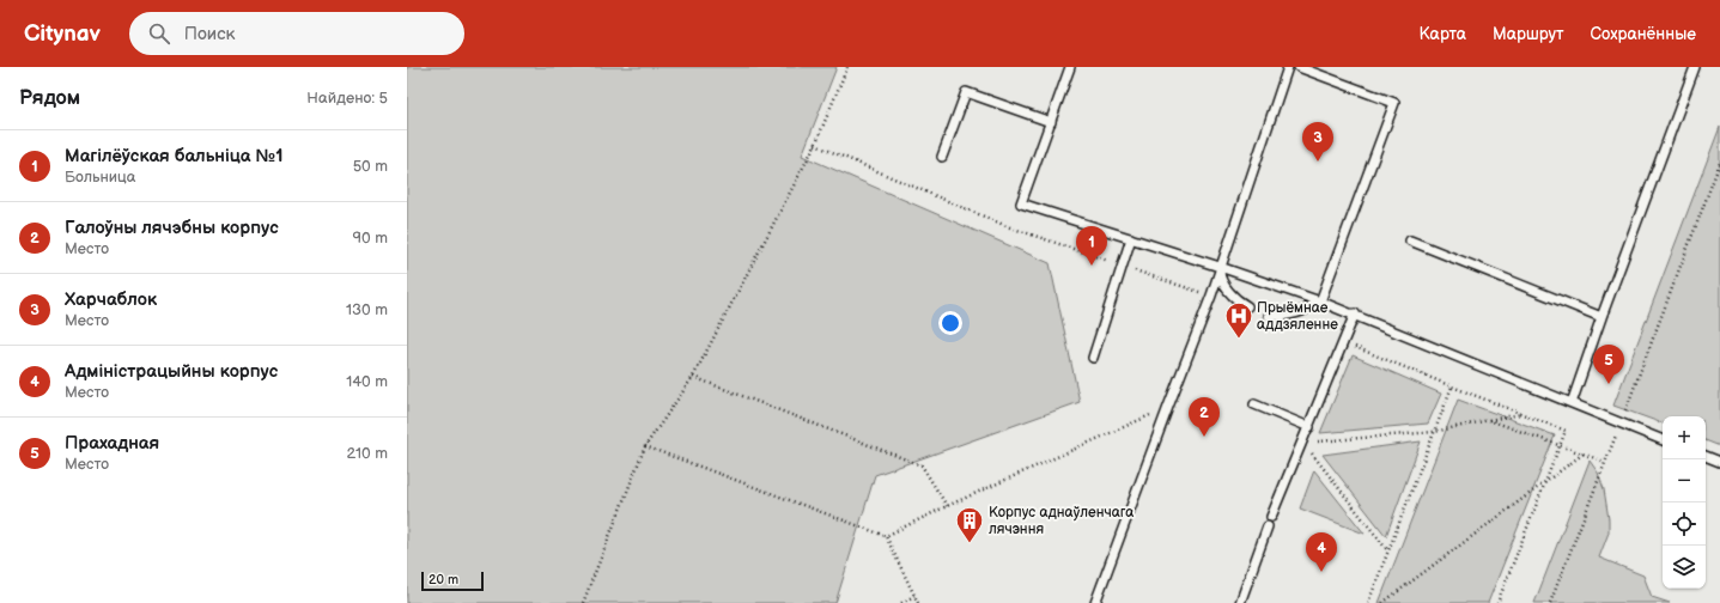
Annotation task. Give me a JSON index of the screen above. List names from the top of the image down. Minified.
{"places":{"hospital":["Прыёмнае аддзяленне"],"building":["Корпус аднаўленчага лячэння"]},"scale_bar":"20 m","page":{"header":"Citynav","search":"Поиск","nav":["Карта","Маршрут","Сохранённые"],"heading":["Рядом","Найдено: 5"],"pins":["3","1","5","2","4"],"list":[{"mark":"1","name":"Магілёўская бальніца №1","note":"Больница","value":"50 m"},{"mark":"2","name":"Галоўны лячэбны корпус","note":"Место","value":"90 m"},{"mark":"3","name":"Харчаблок","note":"Место","value":"130 m"},{"mark":"4","name":"Адміністрацыйны корпус","note":"Место","value":"140 m"},{"mark":"5","name":"Прахадная","note":"Место","value":"210 m"}],"map_buttons":["+","−"],"scale":"20 m"}}
